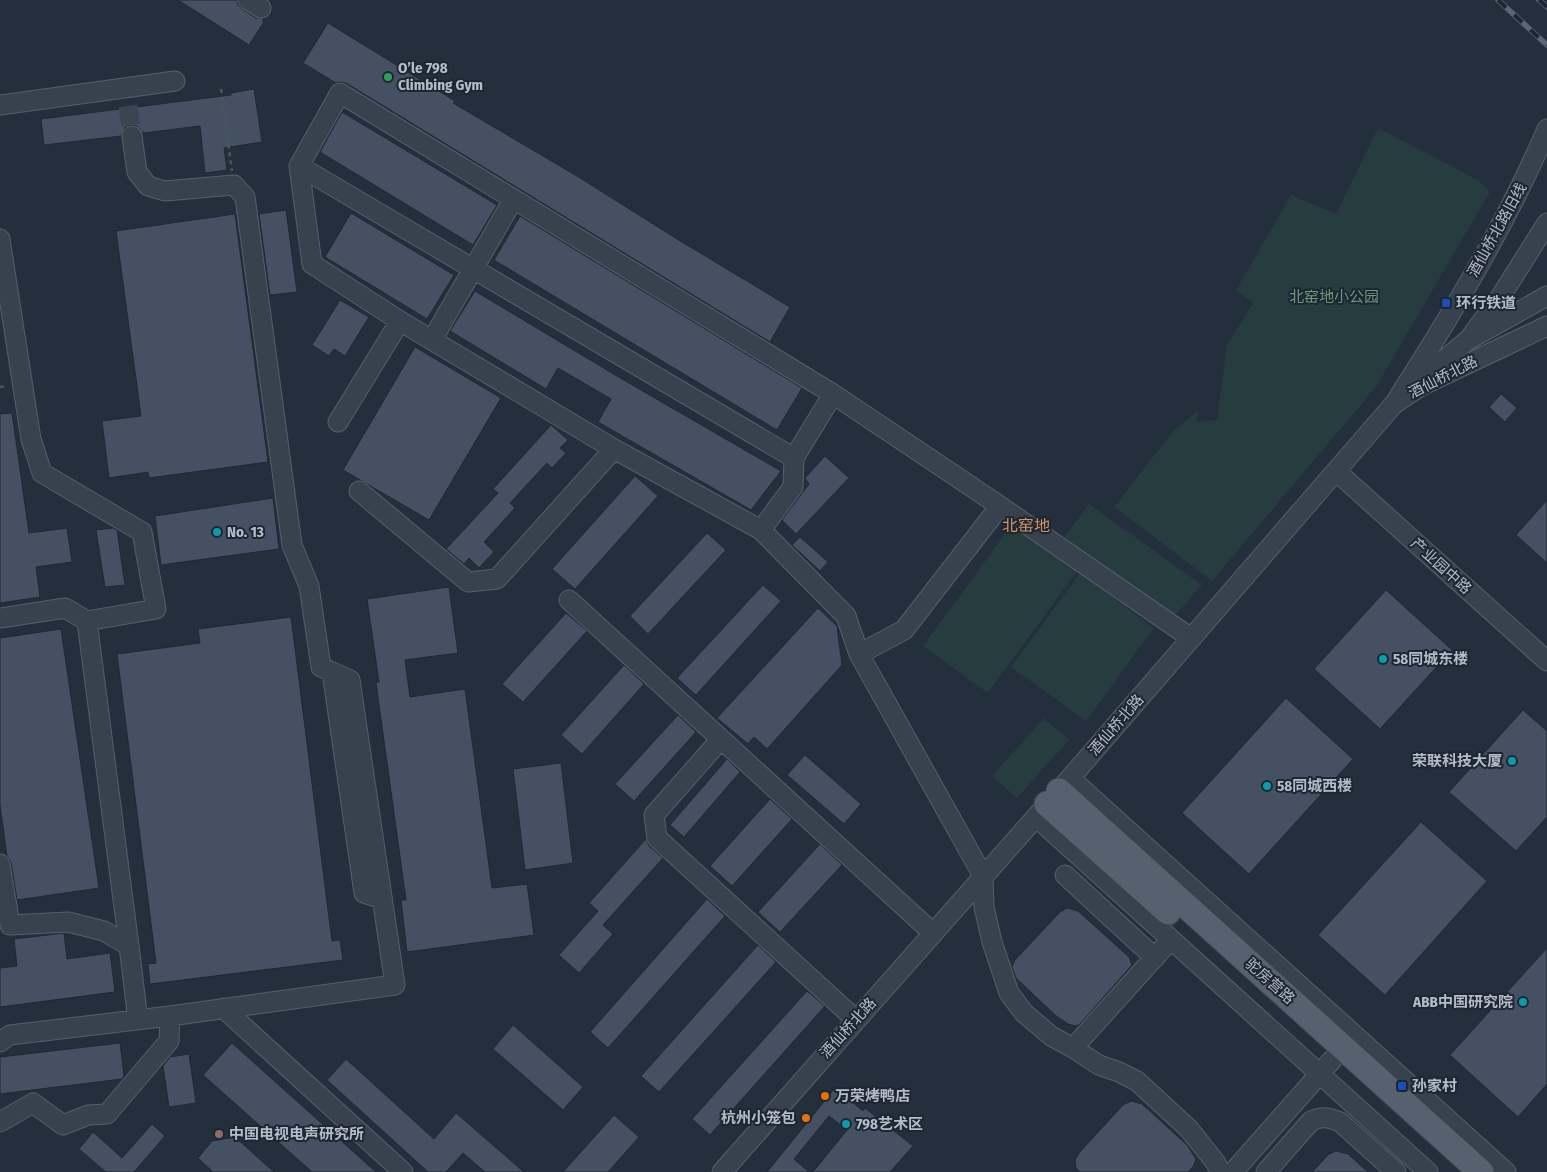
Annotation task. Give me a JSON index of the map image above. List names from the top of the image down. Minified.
{"streets":{"main road":["驼房营路"],"street":["酒仙桥北路旧线","酒仙桥北路","产业园中路"]},"crossings":[["酒仙桥北路旧线","酒仙桥北路"],["酒仙桥北路","产业园中路"],["酒仙桥北路","驼房营路"]],"districts":["北窑地"],"parks":["北窑地小公园"],"places":{"other":["O’le 798 Climbing Gym","No. 13","58同城东楼","荣联科技大厦","58同城西楼","ABB中国研究院","万荣烤鸭店","杭州小笼包","798艺术区","中国电视电声研究所"],"transit":["环行铁道","孙家村"]}}
